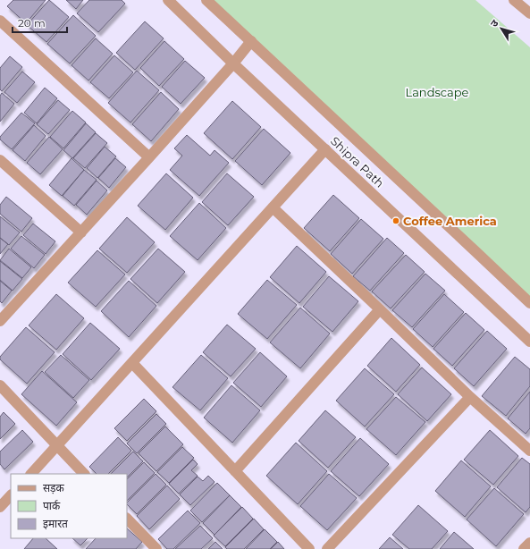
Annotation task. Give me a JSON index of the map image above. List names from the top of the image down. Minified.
{"streets":{"street":["Shipra Path"]},"parks":["Landscape"],"places":["Coffee America"],"legend":["सड़क","पार्क","इमारत"],"scale_bar":"20 m","north":"top left"}
